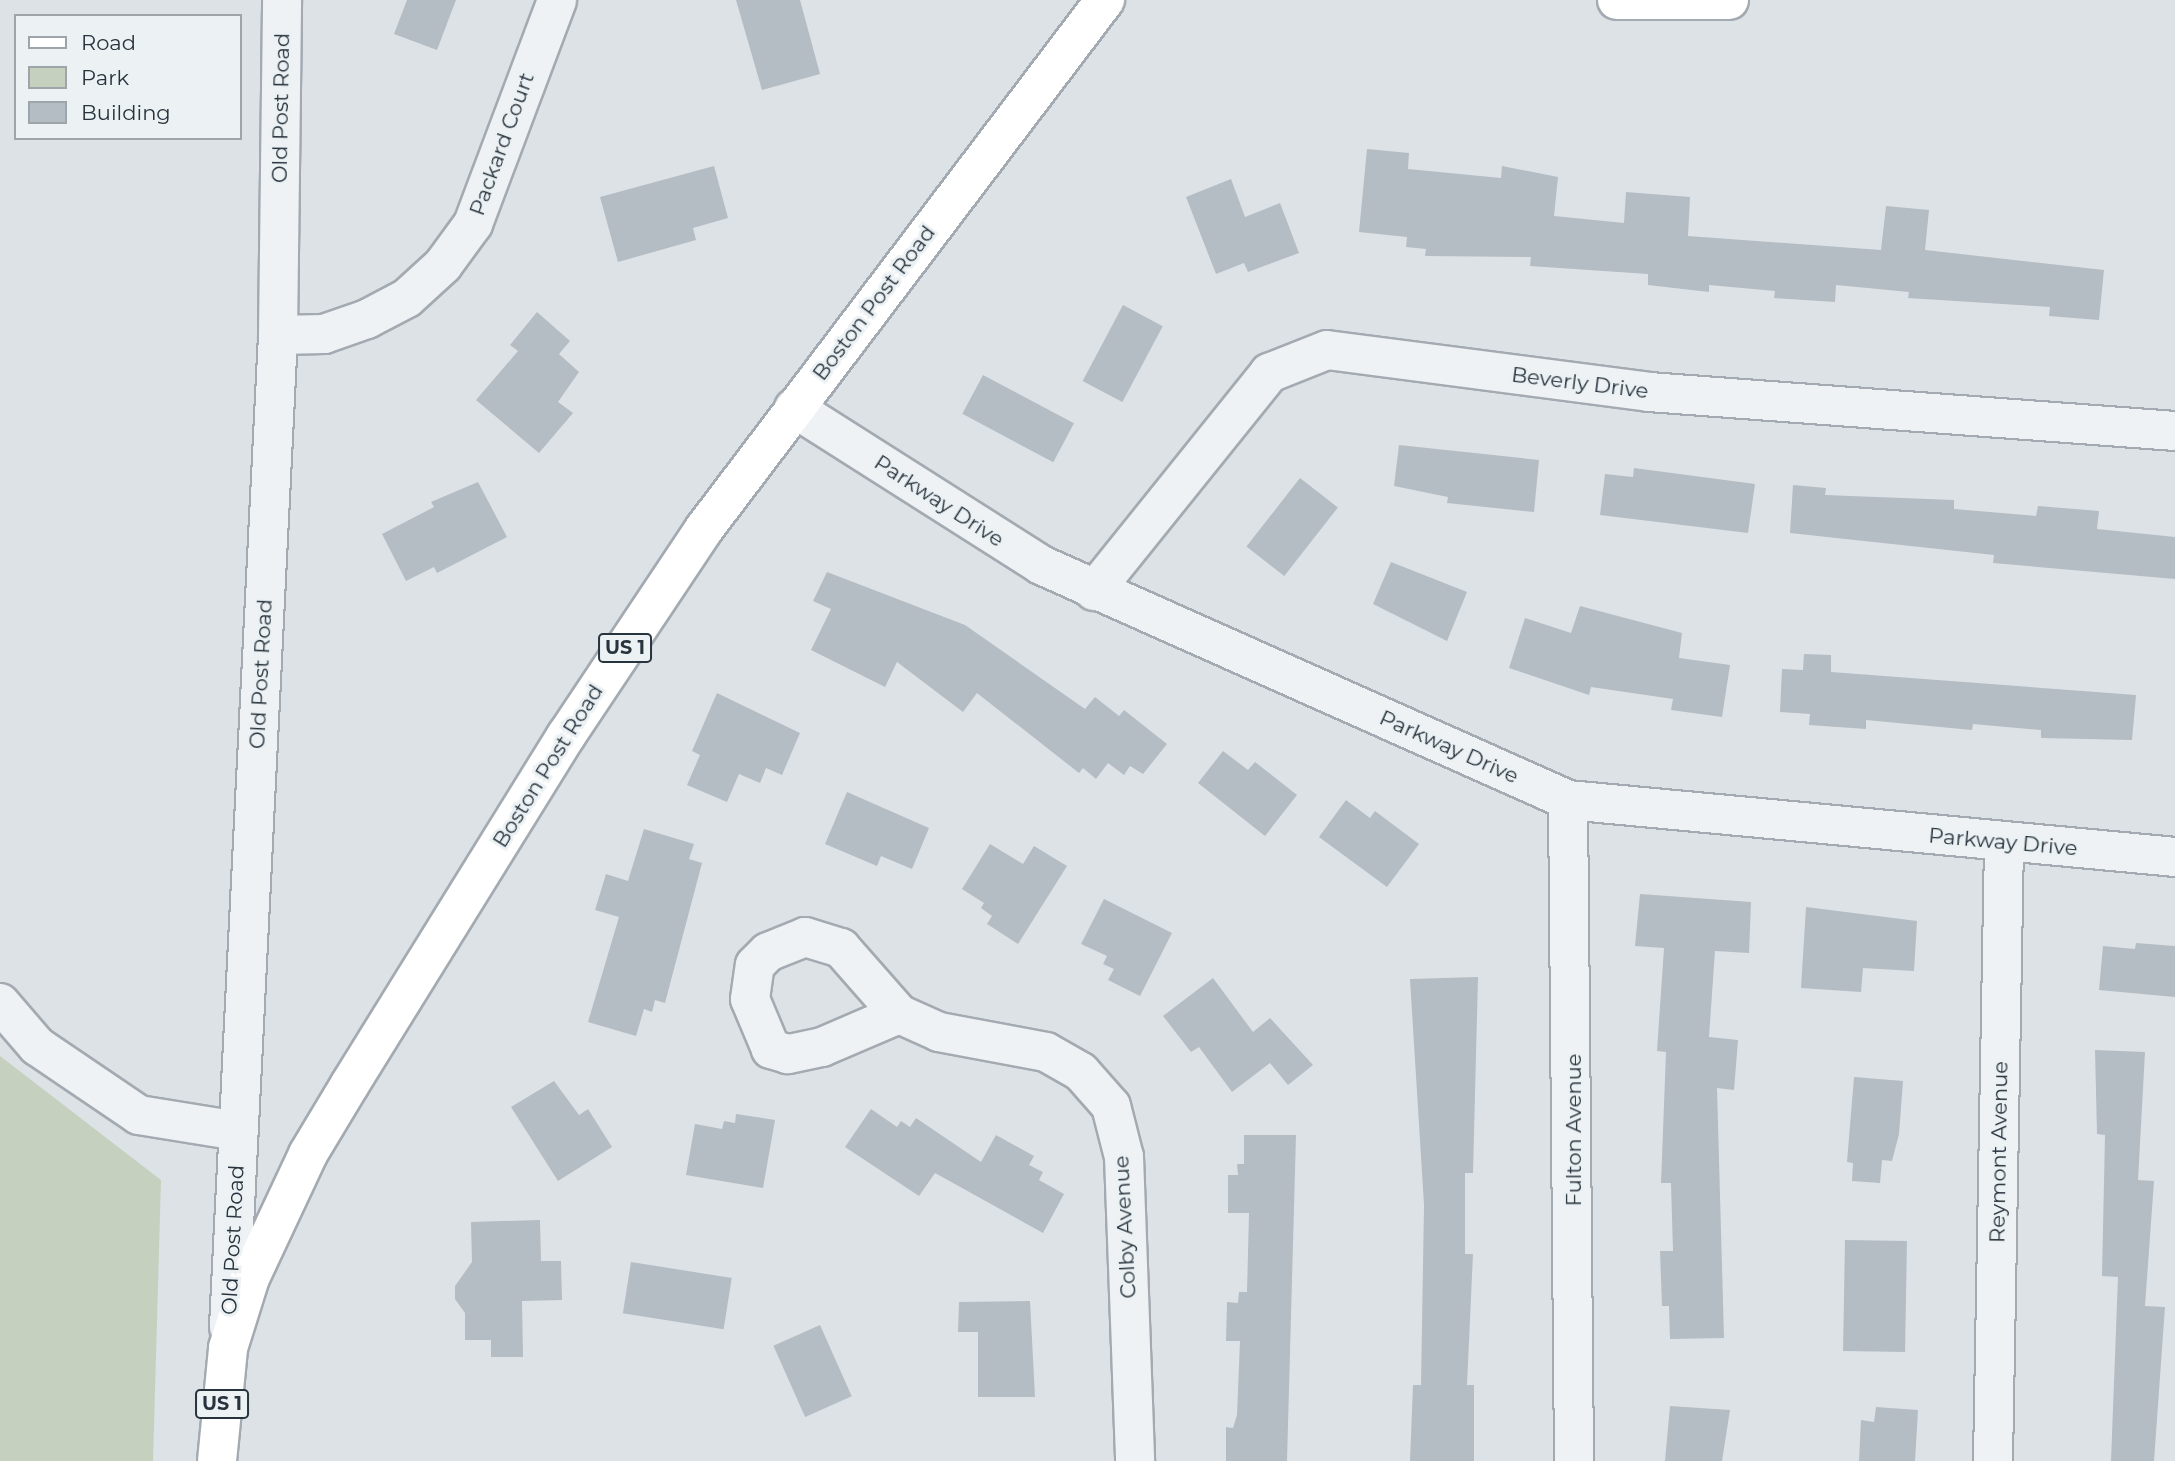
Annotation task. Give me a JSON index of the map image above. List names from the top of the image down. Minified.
{"streets":{"main road":["Boston Post Road","US 1"],"street":["Old Post Road","Packard Court","Beverly Drive","Parkway Drive","Fulton Avenue","Reymont Avenue","Colby Avenue"]},"crossings":[["Old Post Road","Packard Court"],["Old Post Road","Boston Post Road"],["Boston Post Road","Parkway Drive"],["Beverly Drive","Parkway Drive"],["Parkway Drive","Fulton Avenue"],["Parkway Drive","Reymont Avenue"]],"legend":["Road","Park","Building"]}
